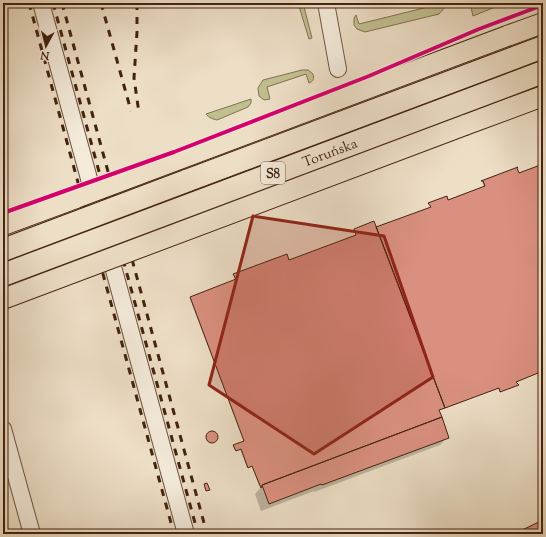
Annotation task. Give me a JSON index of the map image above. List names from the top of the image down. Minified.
{"streets":{"highway":["Toruńska","S8"]},"north":"bottom"}
